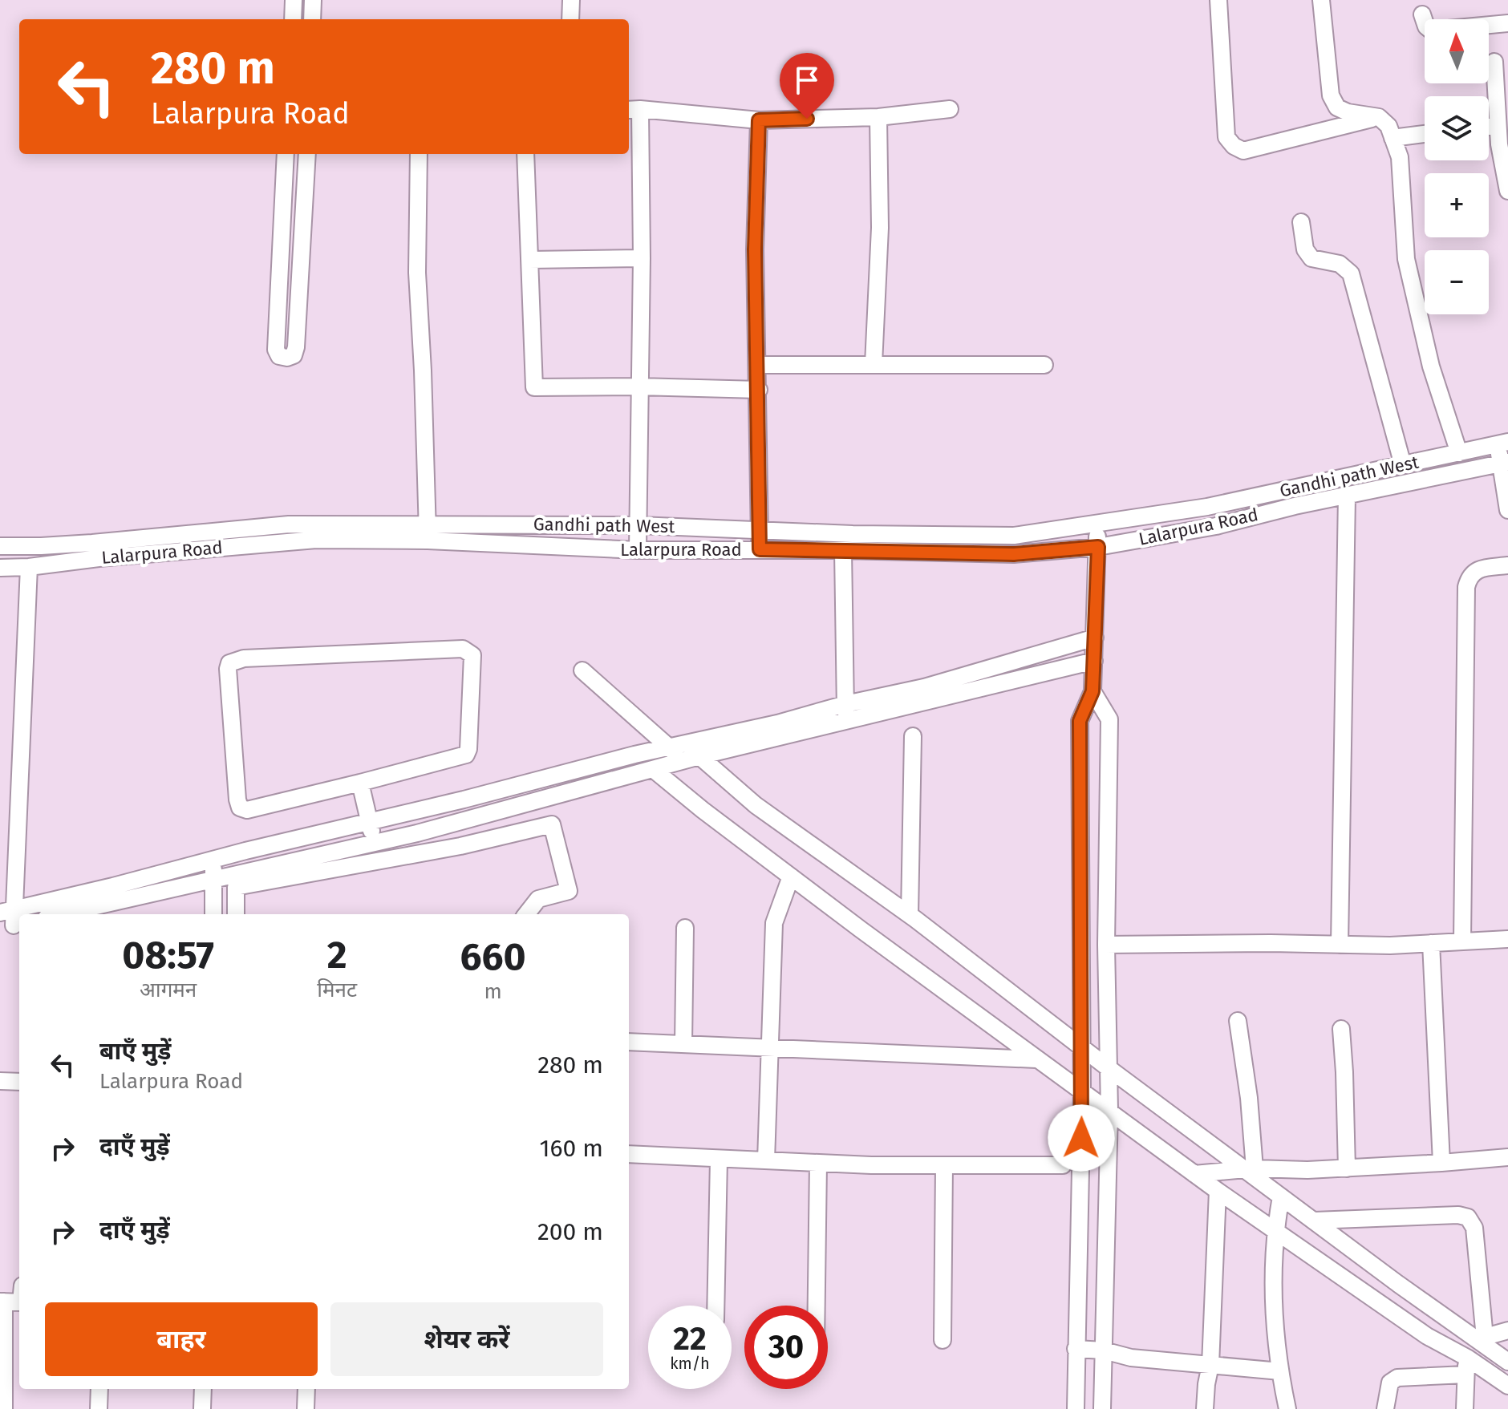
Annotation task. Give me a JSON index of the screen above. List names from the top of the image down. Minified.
{"streets":{"street":["Gandhi path West","Lalarpura Road"]},"north":"top","page":{"map_buttons":["+","−"],"turn":["280 m","Lalarpura Road"],"eta":["08:57","आगमन","2","मिनट","660","m"],"list":[{"name":"बाएँ मुड़ें","note":"Lalarpura Road","value":"280 m"},{"name":"दाएँ मुड़ें","value":"160 m"},{"name":"दाएँ मुड़ें","value":"200 m"}],"buttons":["बाहर","शेयर करें"],"speed":"22 km/h","limit":"30"}}
